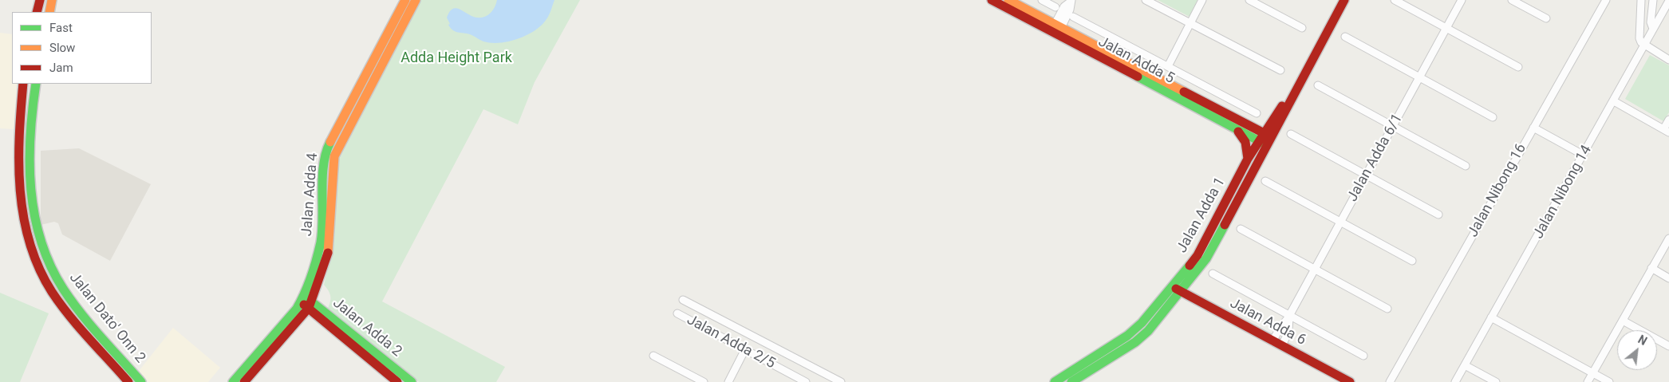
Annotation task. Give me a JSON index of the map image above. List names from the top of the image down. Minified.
{"streets":{"street":["Jalan Adda 5","Jalan Adda 6/1","Jalan Nibong 16","Jalan Nibong 14","Jalan Adda 4","Jalan Adda 1","Jalan Dato' Onn 2","Jalan Adda 6","Jalan Adda 2","Jalan Adda 2/5"]},"crossings":[["Jalan Adda 5","Jalan Adda 1"],["Jalan Adda 4","Jalan Adda 2"],["Jalan Adda 1","Jalan Adda 6"]],"parks":["Adda Height Park"],"legend":["Fast","Slow","Jam"],"north":"top right"}
